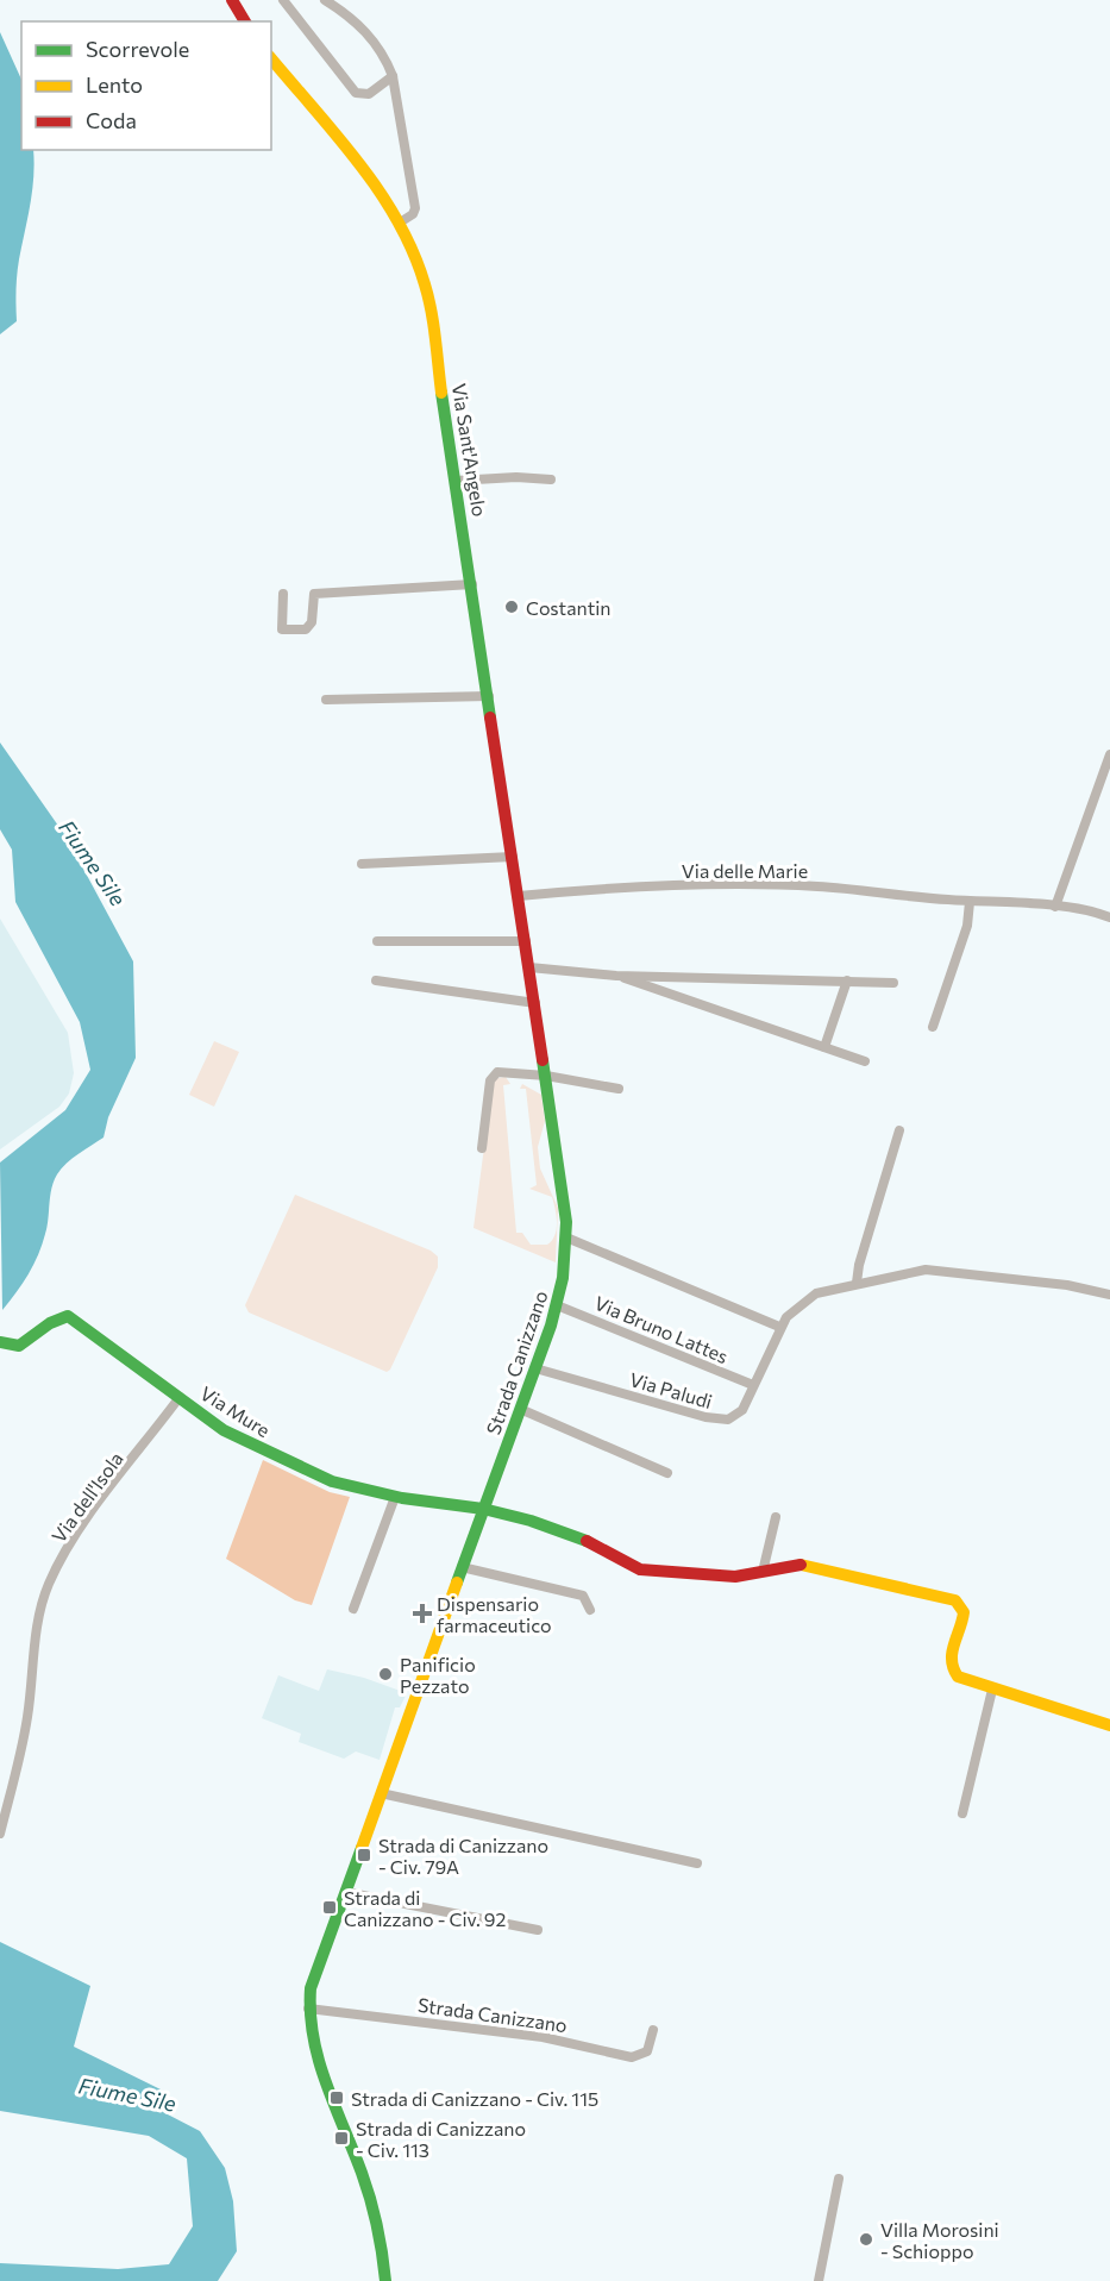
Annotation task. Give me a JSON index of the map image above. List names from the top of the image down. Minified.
{"streets":{"street":["Via Sant'Angelo","Via delle Marie","Via Bruno Lattes","Strada Canizzano","Via Paludi","Via Mure","Via dell'Isola"]},"crossings":[["Via Sant'Angelo","Via delle Marie"],["Via Sant'Angelo","Strada Canizzano"],["Via delle Marie","Strada Canizzano"],["Via Bruno Lattes","Strada Canizzano"],["Via Bruno Lattes","Via Paludi"],["Strada Canizzano","Via Paludi"],["Strada Canizzano","Via Mure"],["Via Mure","Via dell'Isola"]],"water":["Fiume Sile"],"places":{"other":["Costantin","Panificio Pezzato","Villa Morosini - Schioppo"],"health":["Dispensario farmaceutico"],"transit":["Strada di Canizzano - Civ. 79A","Strada di Canizzano - Civ. 92","Strada di Canizzano - Civ. 115","Strada di Canizzano - Civ. 113"]},"legend":["Scorrevole","Lento","Coda"]}
